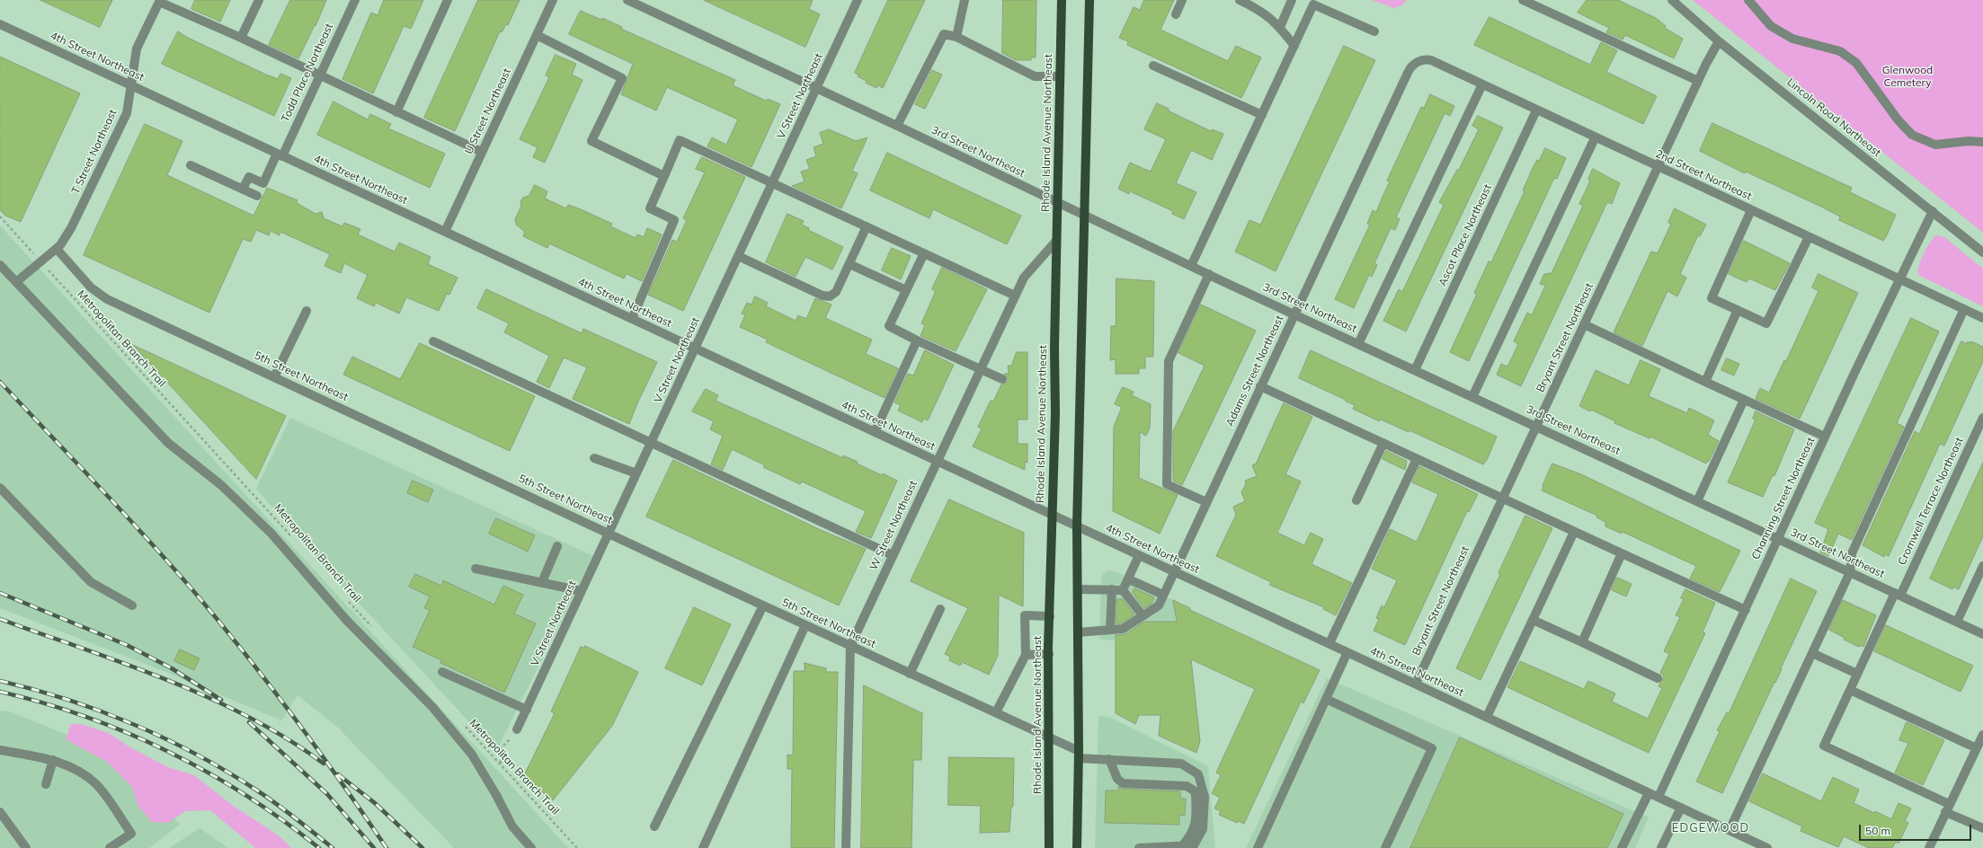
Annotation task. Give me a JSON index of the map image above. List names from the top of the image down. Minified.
{"streets":{"main road":["Rhode Island Avenue Northeast"],"street":["4th Street Northeast","Todd Place Northeast","V Street Northeast","U Street Northeast","Lincoln Road Northeast","T Street Northeast","3rd Street Northeast","2nd Street Northeast","Ascot Place Northeast","Bryant Street Northeast","Adams Street Northeast","5th Street Northeast","Channing Street Northeast","Cromwell Terrace Northeast","W Street Northeast"],"path":["Metropolitan Branch Trail"]},"crossings":[["4th Street Northeast","Todd Place Northeast"],["4th Street Northeast","V Street Northeast"],["4th Street Northeast","U Street Northeast"],["4th Street Northeast","Rhode Island Avenue Northeast"],["4th Street Northeast","T Street Northeast"],["4th Street Northeast","Bryant Street Northeast"],["4th Street Northeast","Adams Street Northeast"],["4th Street Northeast","Channing Street Northeast"],["4th Street Northeast","W Street Northeast"],["V Street Northeast","3rd Street Northeast"],["V Street Northeast","5th Street Northeast"],["Lincoln Road Northeast","Bryant Street Northeast"],["Lincoln Road Northeast","Channing Street Northeast"],["Rhode Island Avenue Northeast","3rd Street Northeast"],["Rhode Island Avenue Northeast","5th Street Northeast"],["Rhode Island Avenue Northeast","W Street Northeast"],["T Street Northeast","Metropolitan Branch Trail"],["T Street Northeast","5th Street Northeast"],["3rd Street Northeast","Ascot Place Northeast"],["3rd Street Northeast","Bryant Street Northeast"],["3rd Street Northeast","Adams Street Northeast"],["3rd Street Northeast","Channing Street Northeast"],["3rd Street Northeast","Cromwell Terrace Northeast"],["2nd Street Northeast","Ascot Place Northeast"],["2nd Street Northeast","Bryant Street Northeast"],["2nd Street Northeast","Adams Street Northeast"],["2nd Street Northeast","Channing Street Northeast"],["5th Street Northeast","W Street Northeast"]],"districts":["EDGEWOOD"],"parks":["Glenwood Cemetery"],"scale_bar":"50 m"}
